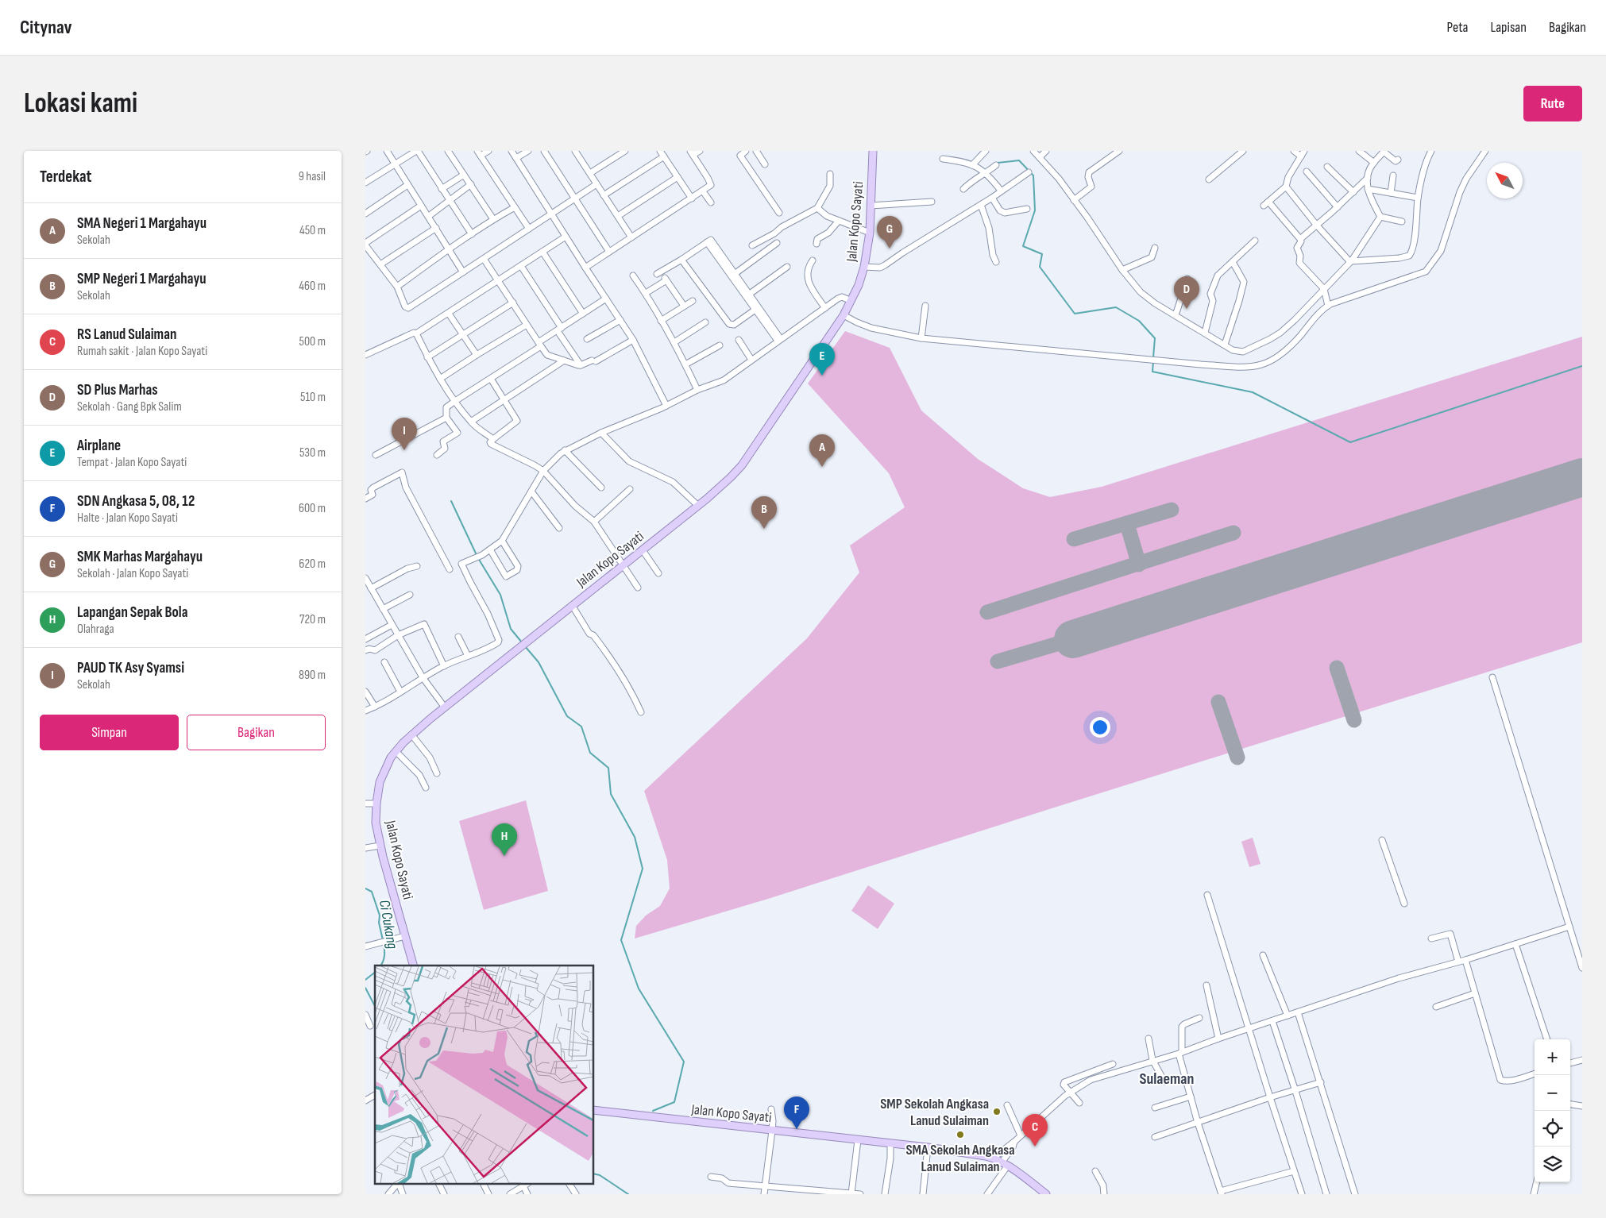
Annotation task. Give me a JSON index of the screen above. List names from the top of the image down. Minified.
{"streets":{"main road":["Jalan Kopo Sayati"]},"districts":["Sulaeman"],"water":["Ci Cukang"],"places":["SMP Sekolah Angkasa Lanud Sulaiman","SMA Sekolah Angkasa Lanud Sulaiman"],"north":"top left","page":{"header":"Citynav","nav":["Peta","Lapisan","Bagikan"],"buttons":["Rute",["Simpan","Bagikan"]],"title":"Lokasi kami","heading":["Terdekat","9 hasil"],"list":[{"mark":"A","name":"SMA Negeri 1 Margahayu","note":"Sekolah","value":"450 m"},{"mark":"B","name":"SMP Negeri 1 Margahayu","note":"Sekolah","value":"460 m"},{"mark":"C","name":"RS Lanud Sulaiman","note":"Rumah sakit · Jalan Kopo Sayati","value":"500 m"},{"mark":"D","name":"SD Plus Marhas","note":"Sekolah · Gang Bpk Salim","value":"510 m"},{"mark":"E","name":"Airplane","note":"Tempat · Jalan Kopo Sayati","value":"530 m"},{"mark":"F","name":"SDN Angkasa 5, 08, 12","note":"Halte · Jalan Kopo Sayati","value":"600 m"},{"mark":"G","name":"SMK Marhas Margahayu","note":"Sekolah · Jalan Kopo Sayati","value":"620 m"},{"mark":"H","name":"Lapangan Sepak Bola","note":"Olahraga","value":"720 m"},{"mark":"I","name":"PAUD TK Asy Syamsi","note":"Sekolah","value":"890 m"}],"pins":["G","D","E","I","A","B","H","F","C"],"map_buttons":["+","−"]}}
